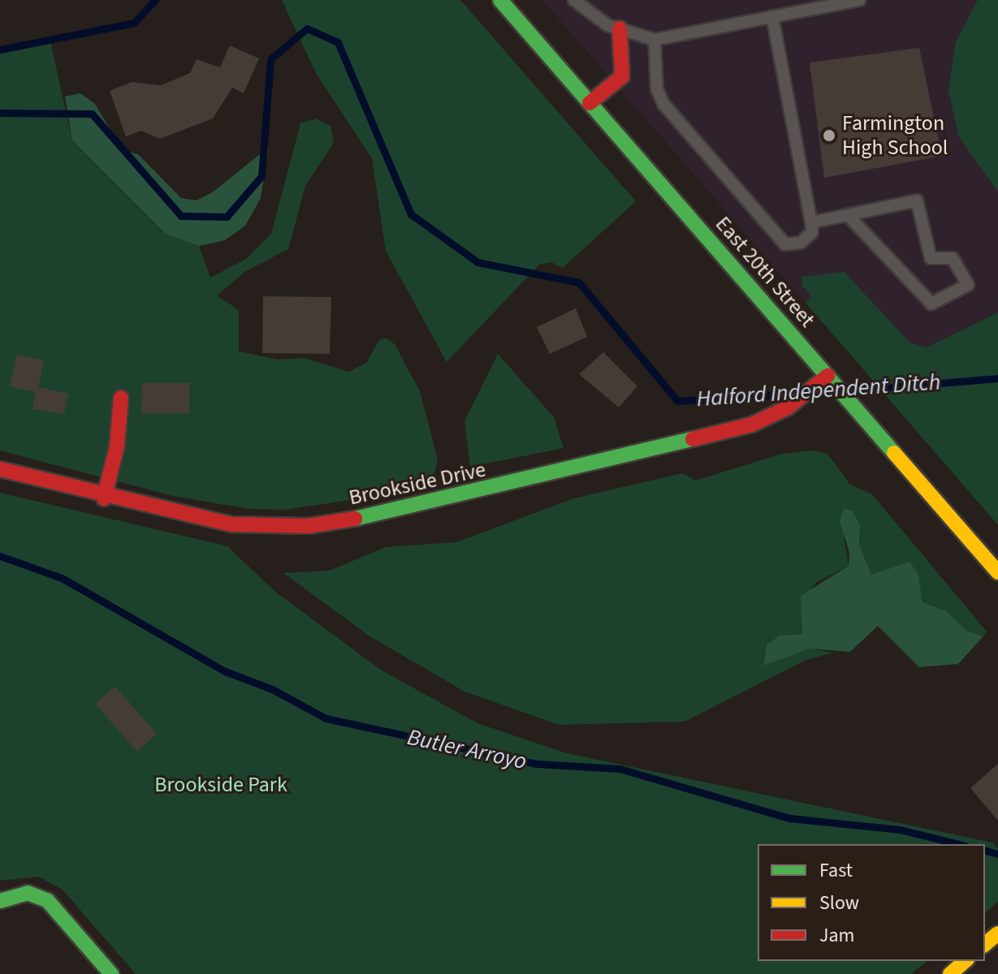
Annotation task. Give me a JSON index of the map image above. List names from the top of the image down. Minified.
{"streets":{"main road":["East 20th Street","Brookside Drive"]},"crossings":[["East 20th Street","Brookside Drive"]],"water":["Halford Independent Ditch","Butler Arroyo"],"parks":["Brookside Park"],"places":["Farmington High School"],"legend":["Fast","Slow","Jam"]}
